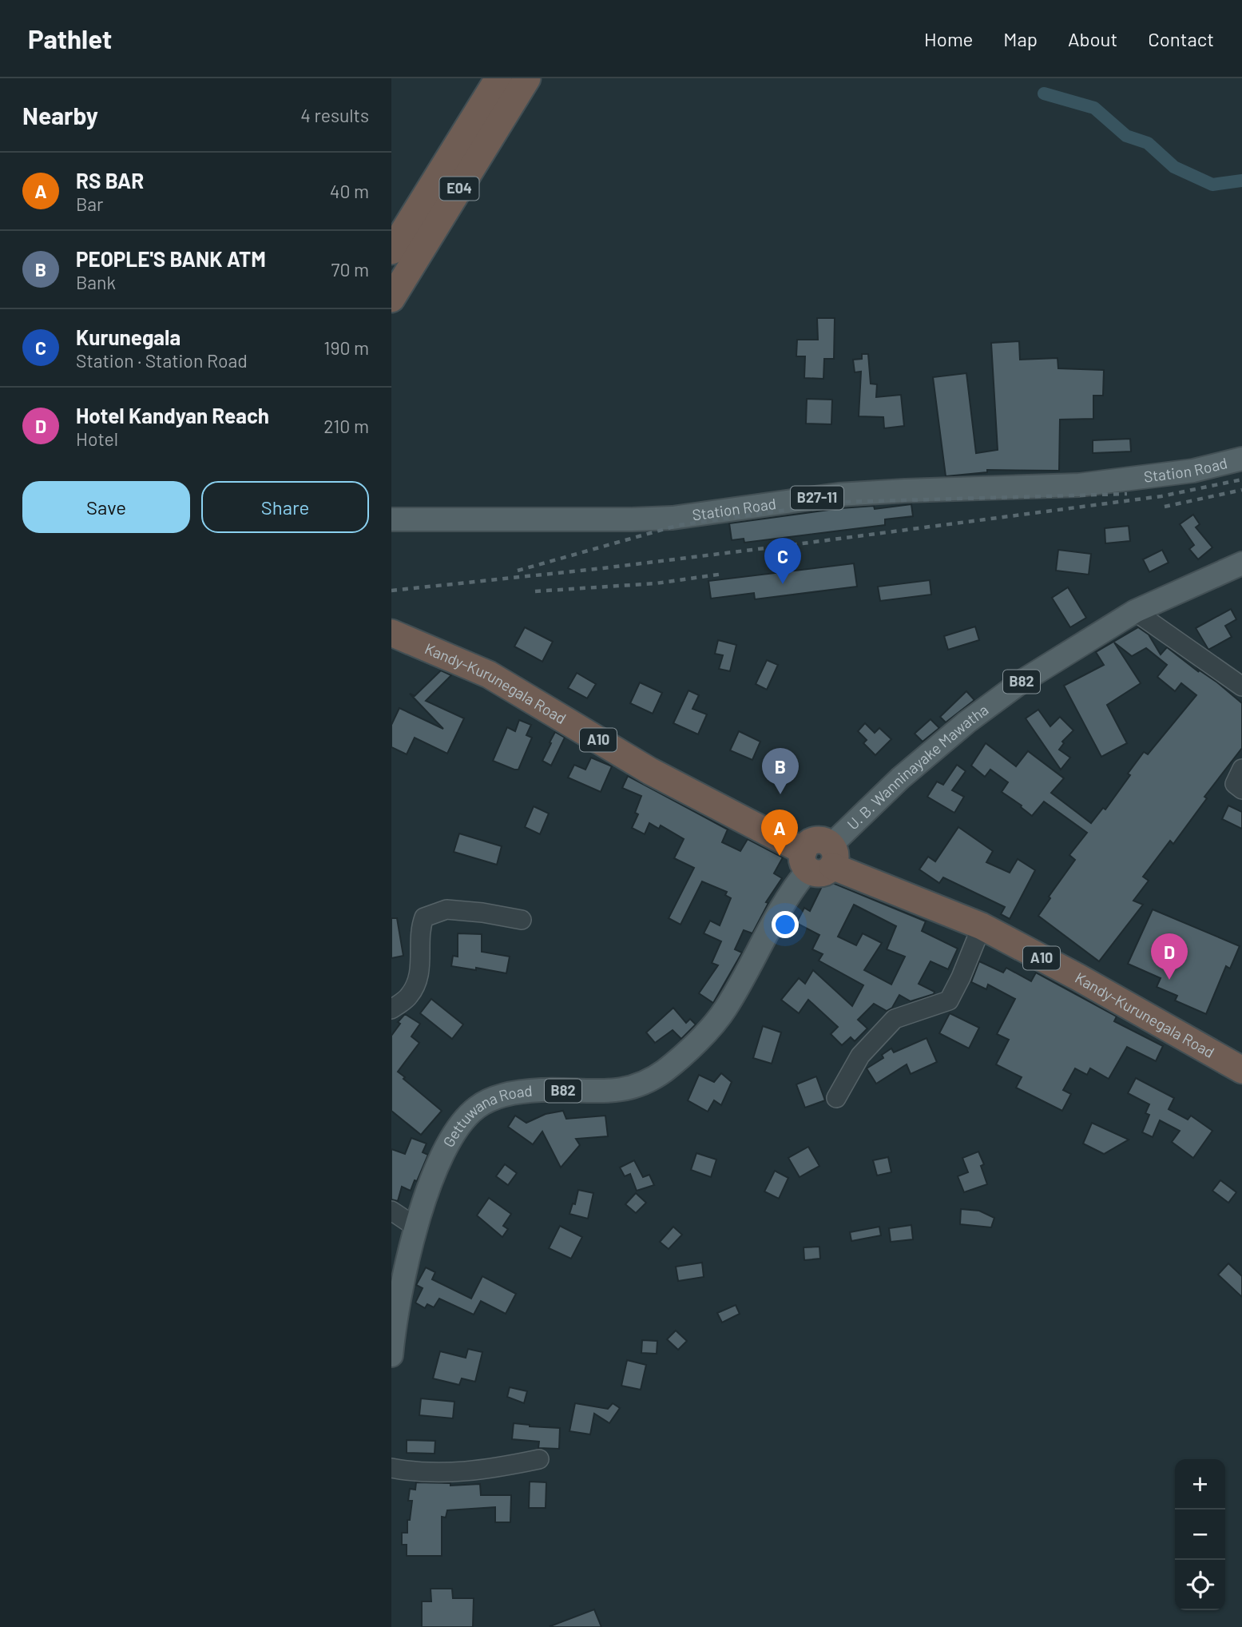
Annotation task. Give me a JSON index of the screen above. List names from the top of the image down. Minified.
{"streets":{"highway":["E04","Kandy-Kurunegala Road","A10"],"main road":["Station Road","B27-11","B82","U. B. Wanninayake Mawatha","Gettuwana Road"]},"crossings":[["Kandy-Kurunegala Road","U. B. Wanninayake Mawatha"],["Kandy-Kurunegala Road","Gettuwana Road"],["U. B. Wanninayake Mawatha","Gettuwana Road"]],"page":{"header":"Pathlet","nav":["Home","Map","About","Contact"],"heading":["Nearby","4 results"],"list":[{"mark":"A","name":"RS BAR","note":"Bar","value":"40 m"},{"mark":"B","name":"PEOPLE'S BANK ATM","note":"Bank","value":"70 m"},{"mark":"C","name":"Kurunegala","note":"Station · Station Road","value":"190 m"},{"mark":"D","name":"Hotel Kandyan Reach","note":"Hotel","value":"210 m"}],"buttons":["Save","Share"],"pins":["C","B","A","D"],"map_buttons":["+","−"]}}
